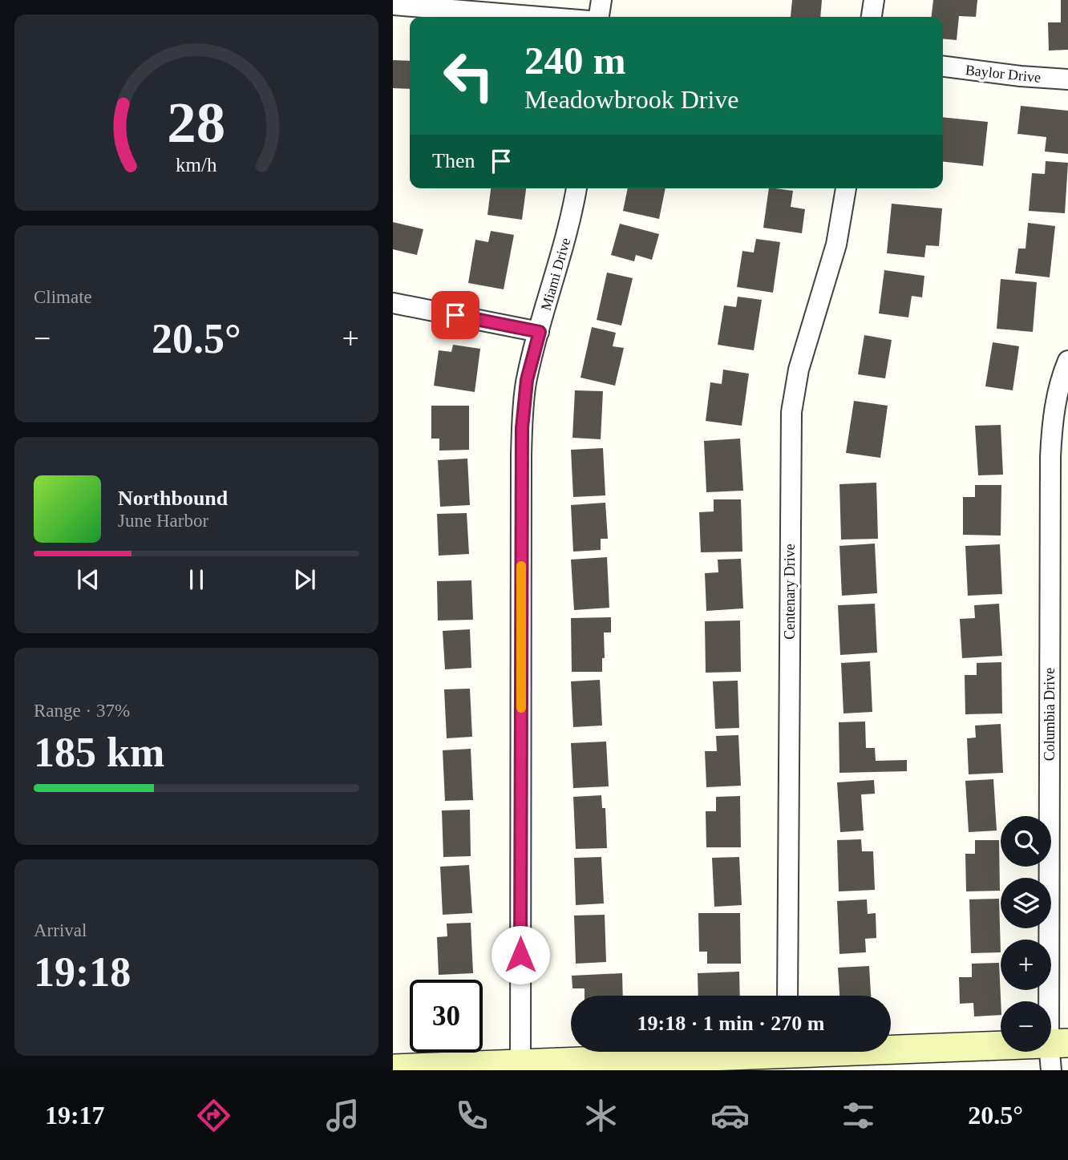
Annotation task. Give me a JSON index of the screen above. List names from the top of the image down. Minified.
{"streets":{"street":["Baylor Drive","Miami Drive","Centenary Drive","Columbia Drive"]},"page":{"turn":["240 m","Meadowbrook Drive"],"then":"Then","tile":["Climate",["Range · 37%","185 km"],["Arrival","19:18"]],"heat":["−","20.5°","+"],"song":["Northbound","June Harbor"],"map_buttons":["+","−"],"limit":"30","trip":"19:18 · 1 min · 270 m","tabs":["19:17","20.5°"],"gauge":["28","km/h"]}}
